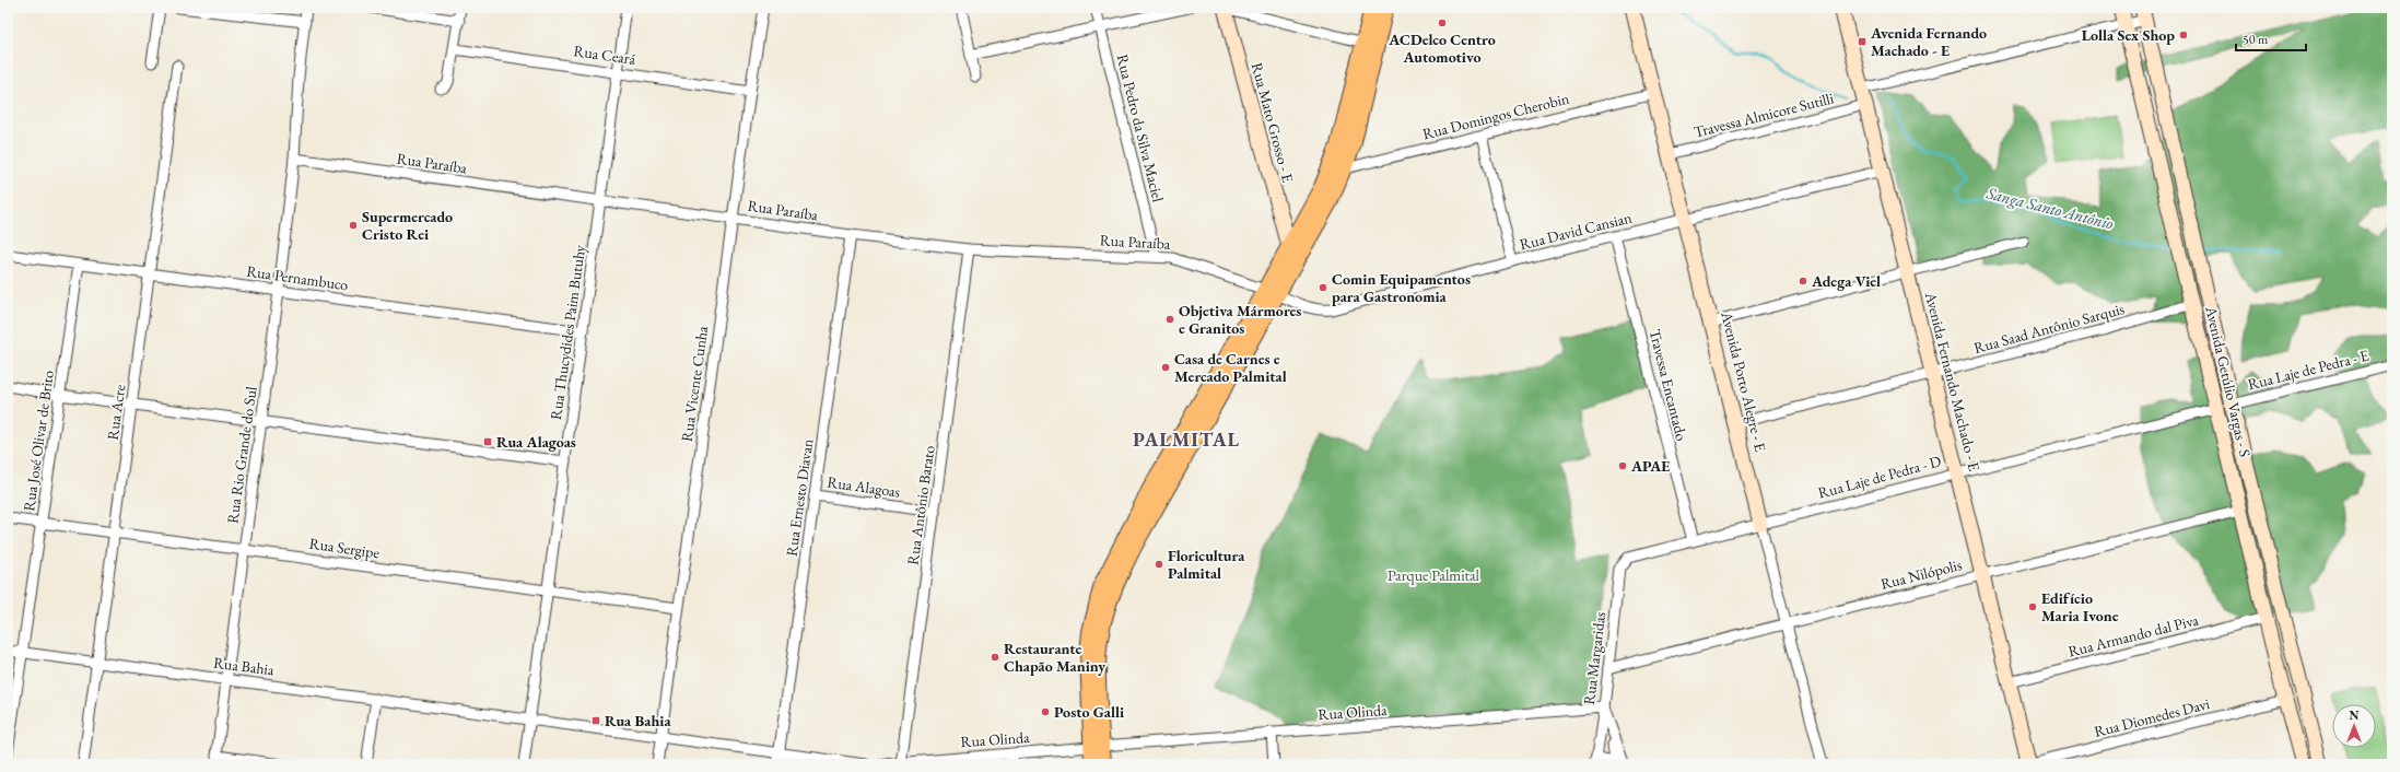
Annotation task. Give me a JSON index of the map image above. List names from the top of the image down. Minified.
{"streets":{"street":["Rua Ceará","Travessa Almicore Sutilli","Rua Domingos Cherobin","Rua Mato Grosso - E","Rua Pedro da Silva Maciel","Rua Paraíba","Rua David Cansian","Rua Pernambuco","Rua Saad Antônio Sarquis","Rua Thucydides Paim Butuhy","Rua Laje de Pedra - E","Avenida Porto Alegre - E","Avenida Fernando Machado - E","Avenida Getúlio Vargas - S","Rua Vicente Cunha","Travessa Encantado","Rua Acre","Rua José Olivar de Brito","Rua Rio Grande do Sul","Rua Laje de Pedra - D","Rua Alagoas","Rua Ernesto Diavan","Rua Antônio Barato","Rua Sergipe","Rua Nilópolis","Rua Armando dal Piva","Rua Margaridas","Rua Bahia","Rua Olinda","Rua Diomedes Davi"]},"crossings":[["Rua Ceará","Rua Thucydides Paim Butuhy"],["Rua Ceará","Rua Vicente Cunha"],["Travessa Almicore Sutilli","Avenida Porto Alegre - E"],["Travessa Almicore Sutilli","Avenida Fernando Machado - E"],["Rua Domingos Cherobin","Avenida Porto Alegre - E"],["Rua Pedro da Silva Maciel","Rua Paraíba"],["Rua Paraíba","Rua David Cansian"],["Rua Paraíba","Rua Thucydides Paim Butuhy"],["Rua Paraíba","Rua Vicente Cunha"],["Rua Paraíba","Rua Rio Grande do Sul"],["Rua Paraíba","Rua Ernesto Diavan"],["Rua Paraíba","Rua Antônio Barato"],["Rua David Cansian","Avenida Porto Alegre - E"],["Rua David Cansian","Avenida Fernando Machado - E"],["Rua David Cansian","Travessa Encantado"],["Rua Pernambuco","Rua Thucydides Paim Butuhy"],["Rua Pernambuco","Rua Acre"],["Rua Pernambuco","Rua José Olivar de Brito"],["Rua Pernambuco","Rua Rio Grande do Sul"],["Rua Saad Antônio Sarquis","Avenida Porto Alegre - E"],["Rua Saad Antônio Sarquis","Avenida Fernando Machado - E"],["Rua Saad Antônio Sarquis","Avenida Getúlio Vargas - S"],["Rua Thucydides Paim Butuhy","Rua Sergipe"],["Rua Thucydides Paim Butuhy","Rua Bahia"],["Rua Laje de Pedra - E","Avenida Getúlio Vargas - S"],["Avenida Porto Alegre - E","Rua Laje de Pedra - D"],["Avenida Porto Alegre - E","Rua Nilópolis"],["Avenida Fernando Machado - E","Rua Laje de Pedra - D"],["Avenida Fernando Machado - E","Rua Nilópolis"],["Avenida Fernando Machado - E","Rua Armando dal Piva"],["Avenida Fernando Machado - E","Rua Diomedes Davi"],["Avenida Getúlio Vargas - S","Rua Laje de Pedra - D"],["Avenida Getúlio Vargas - S","Rua Nilópolis"],["Avenida Getúlio Vargas - S","Rua Armando dal Piva"],["Avenida Getúlio Vargas - S","Rua Diomedes Davi"],["Rua Vicente Cunha","Rua Sergipe"],["Rua Vicente Cunha","Rua Bahia"],["Travessa Encantado","Rua Laje de Pedra - D"],["Rua Acre","Rua Sergipe"],["Rua Acre","Rua Bahia"],["Rua José Olivar de Brito","Rua Sergipe"],["Rua José Olivar de Brito","Rua Bahia"],["Rua Rio Grande do Sul","Rua Sergipe"],["Rua Rio Grande do Sul","Rua Bahia"],["Rua Laje de Pedra - D","Rua Margaridas"],["Rua Alagoas","Rua Ernesto Diavan"],["Rua Alagoas","Rua Antônio Barato"],["Rua Ernesto Diavan","Rua Bahia"],["Rua Antônio Barato","Rua Olinda"],["Rua Nilópolis","Rua Margaridas"],["Rua Margaridas","Rua Olinda"]],"districts":["PALMITAL"],"water":["Sanga Santo Antônio"],"parks":["Parque Palmital"],"places":{"other":["ACDelco Centro Automotivo","Lolla Sex Shop","Supermercado Cristo Rei","Adega Viel","Comin Equipamentos para Gastronomia","Objetiva Mármores e Granitos","Casa de Carnes e Mercado Palmital","APAE","Floricultura Palmital","Edifício Maria Ivone","Restaurante Chapão Maniny","Posto Galli"],"transit":["Avenida Fernando Machado - E","Rua Alagoas","Rua Bahia"]},"scale_bar":"50 m","north":"top"}
